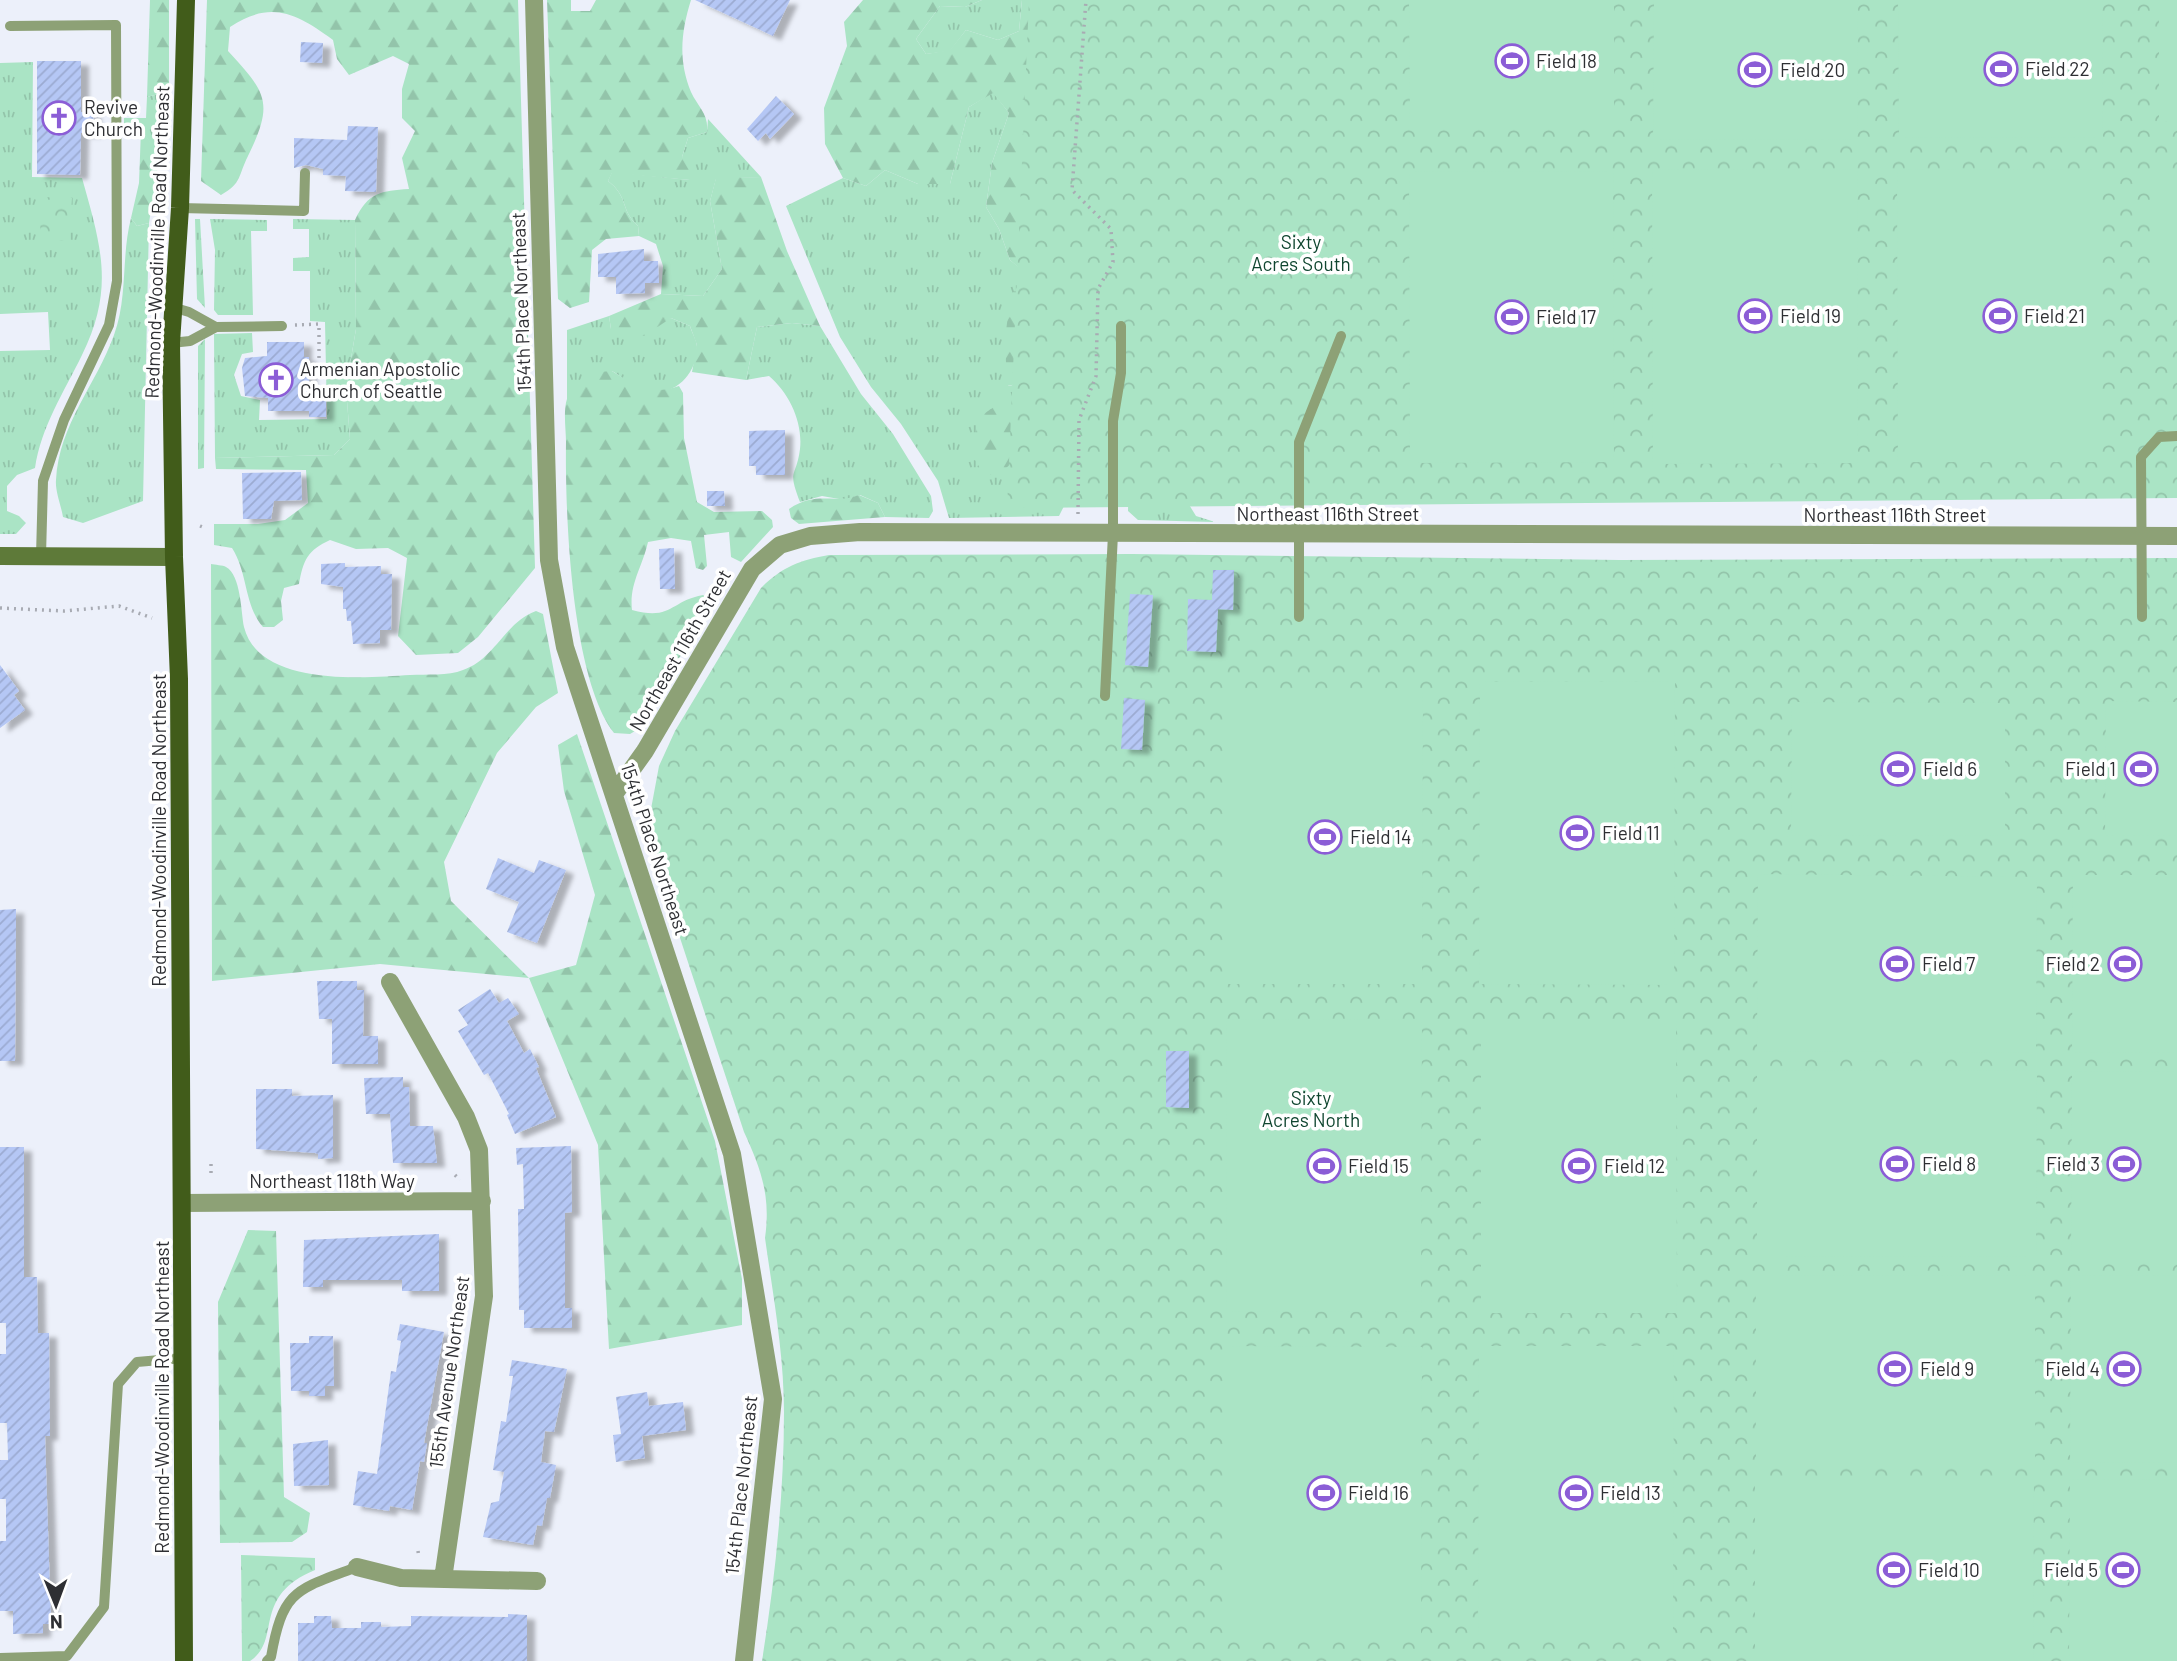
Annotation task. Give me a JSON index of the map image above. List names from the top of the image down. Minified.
{"streets":{"main road":["Redmond-Woodinville Road Northeast"],"street":["154th Place Northeast","Northeast 116th Street","Northeast 118th Way","155th Avenue Northeast"]},"crossings":[["Redmond-Woodinville Road Northeast","Northeast 118th Way"],["154th Place Northeast","Northeast 116th Street"],["Northeast 118th Way","155th Avenue Northeast"]],"parks":["Sixty Acres South","Sixty Acres North"],"places":{"sports":["Field 18","Field 22","Field 20","Field 19","Field 21","Field 17","Field 6","Field 1","Field 11","Field 14","Field 7","Field 2","Field 8","Field 3","Field 15","Field 12","Field 9","Field 4","Field 16","Field 13","Field 10","Field 5"],"church":["Revive Church","Armenian Apostolic Church of Seattle"]},"north":"bottom"}
